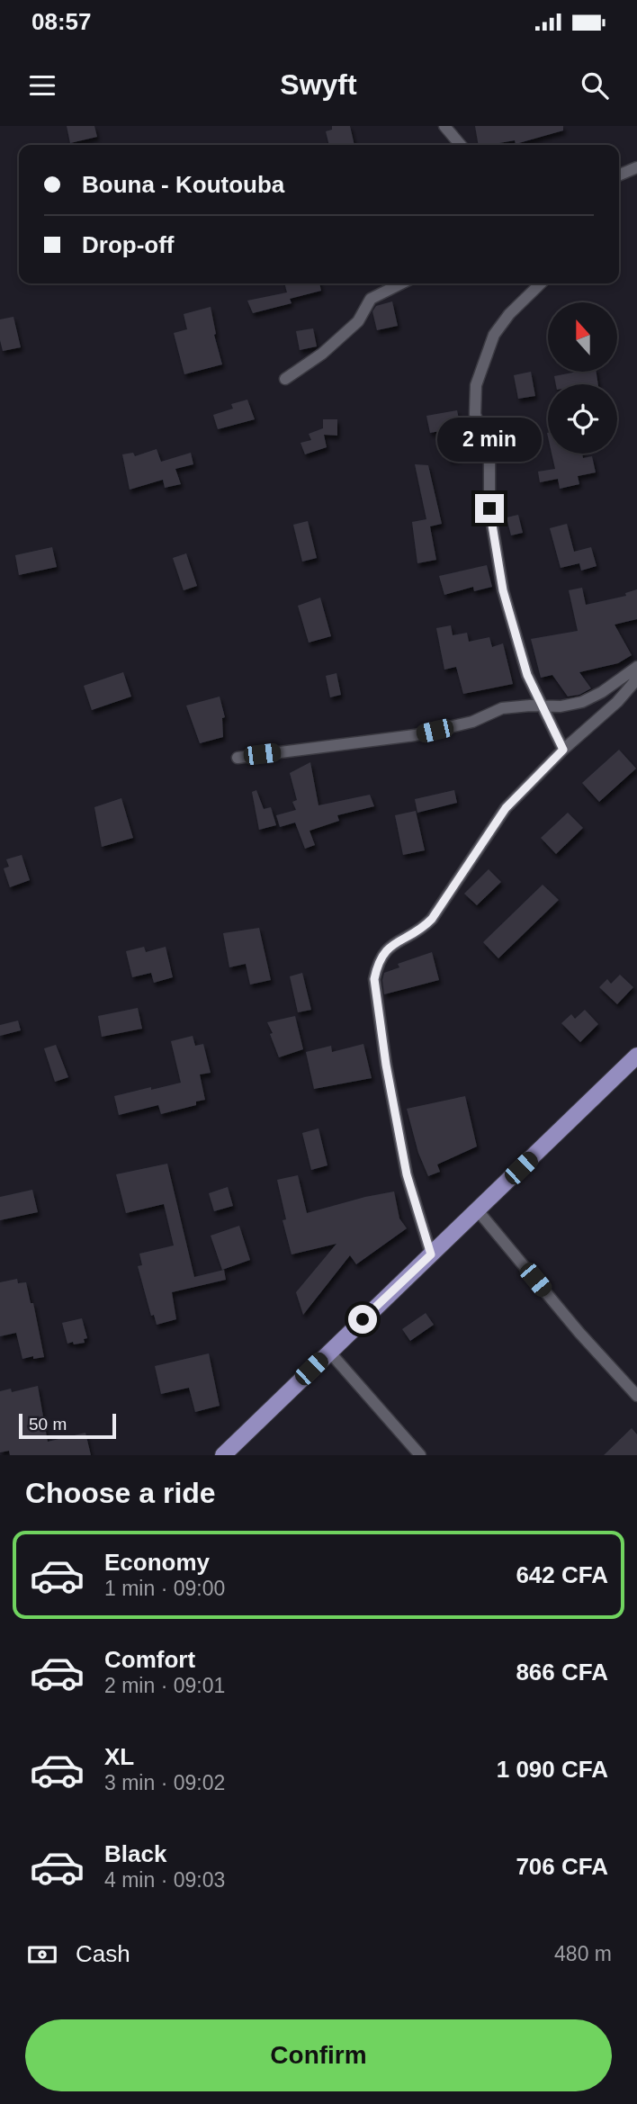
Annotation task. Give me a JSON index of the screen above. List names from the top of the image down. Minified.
{"scale_bar":"50 m","north":"top","page":{"status":"08:57","header":"Swyft","banner":["Bouna - Koutouba","Drop-off"],"bubble":"2 min","scale":"50 m","heading":"Choose a ride","list":[{"name":"Economy","note":"1 min · 09:00","value":"642 CFA"},{"name":"Comfort","note":"2 min · 09:01","value":"866 CFA"},{"name":"XL","note":"3 min · 09:02","value":"1 090 CFA"},{"name":"Black","note":"4 min · 09:03","value":"706 CFA"}],"pay":["Cash","480 m"],"buttons":"Confirm"}}
